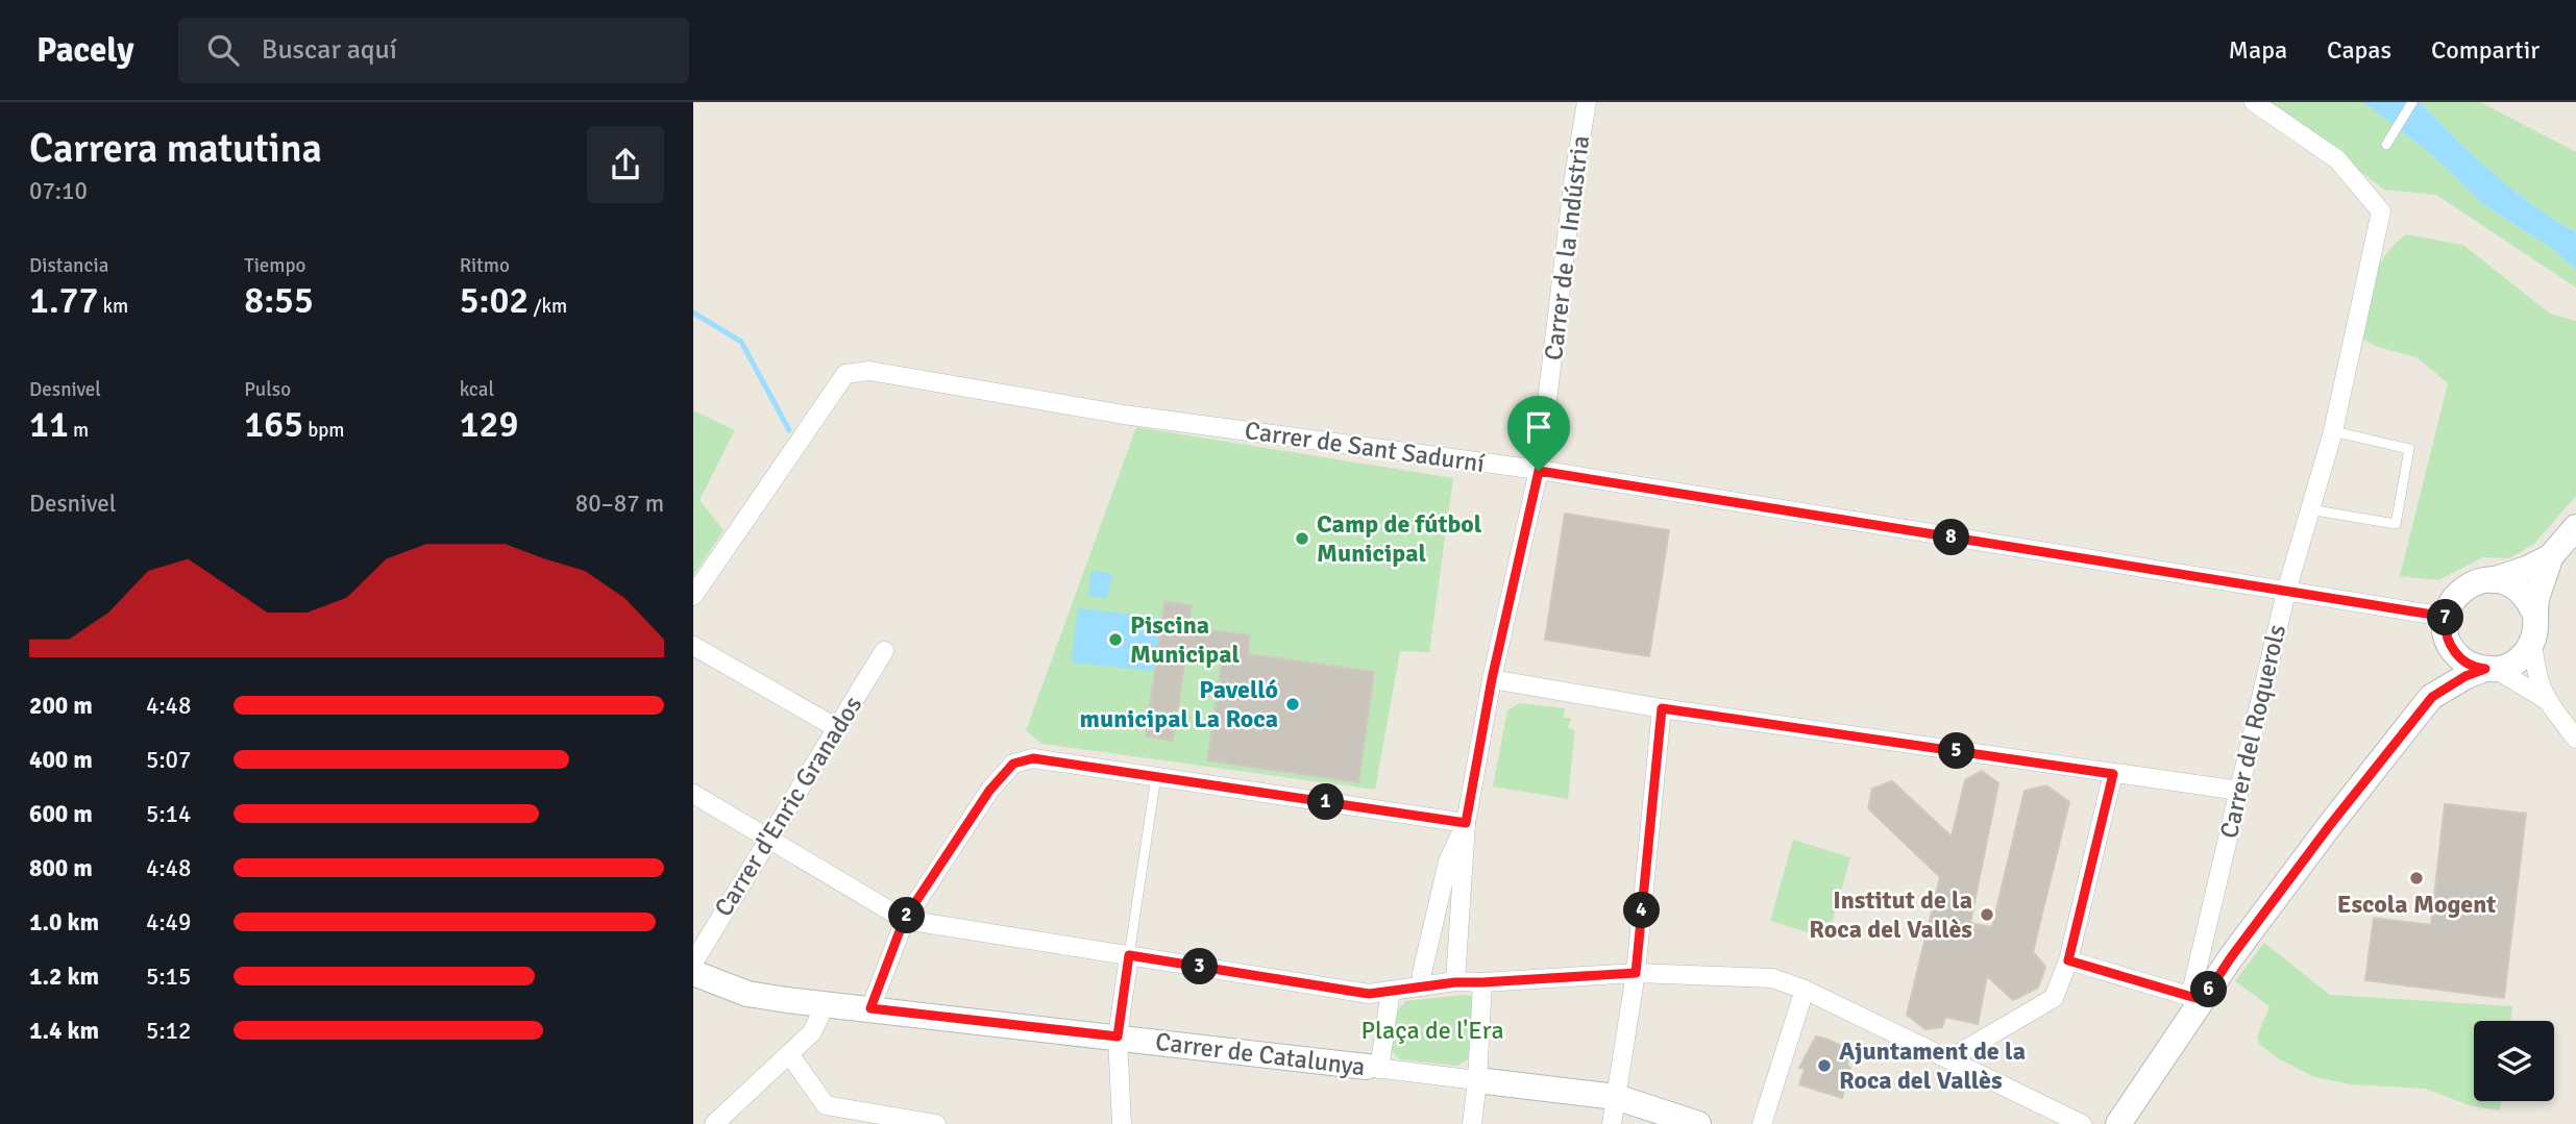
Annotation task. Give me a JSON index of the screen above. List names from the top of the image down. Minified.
{"streets":{"street":["Carrer de la Indústria","Carrer de Sant Sadurní","Carrer del Roquerols","Carrer d'Enric Granados","Carrer de Catalunya"]},"crossings":[["Carrer de la Indústria","Carrer de Sant Sadurní"],["Carrer de Sant Sadurní","Carrer del Roquerols"]],"parks":["Plaça de l'Era"],"places":["Camp de fútbol Municipal","Piscina Municipal","Pavelló municipal La Roca","Escola Mogent","Institut de la Roca del Vallès","Ajuntament de la Roca del Vallès"],"page":{"header":"Pacely","search":"Buscar aquí","nav":["Mapa","Capas","Compartir"],"heading":["Carrera matutina","07:10"],"stats":[["Distancia","1.77 km"],["Tiempo","8:55"],["Ritmo","5:02 /km"],["Desnivel","11 m"],["Pulso","165 bpm"],["kcal","129"]],"chart":["Desnivel","80–87 m"],"pins":["8","7","5","1","4","2","3","6"],"list":[{"name":"200 m","note":"4:48"},{"name":"400 m","note":"5:07"},{"name":"600 m","note":"5:14"},{"name":"800 m","note":"4:48"},{"name":"1.0 km","note":"4:49"},{"name":"1.2 km","note":"5:15"},{"name":"1.4 km","note":"5:12"}]}}
